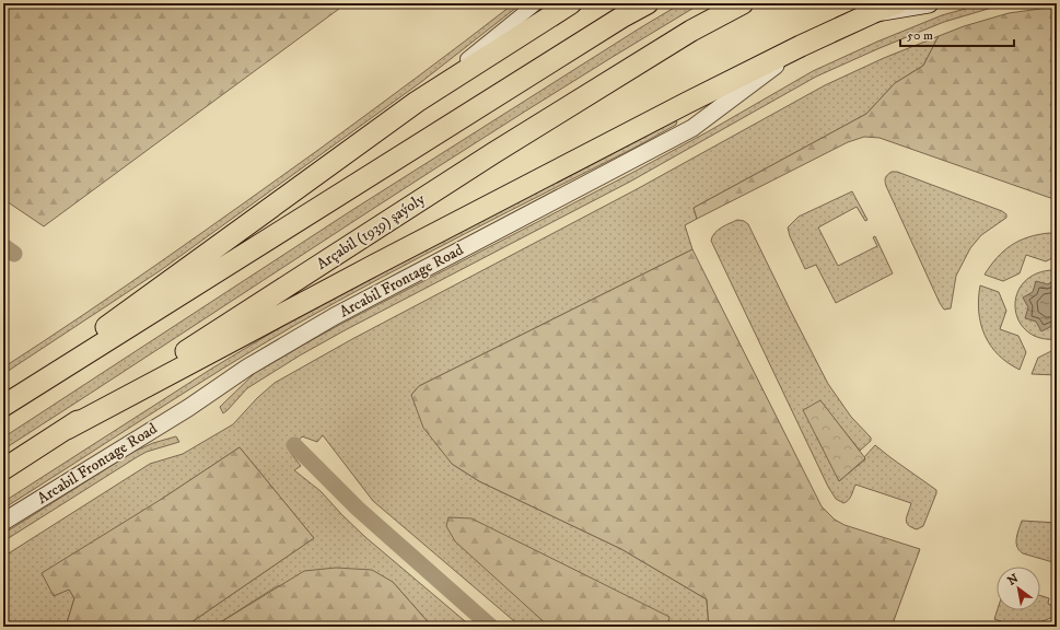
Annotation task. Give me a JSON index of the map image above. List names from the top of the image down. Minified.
{"streets":{"main road":["Arçabil (1939) şaýoly"],"street":["Arcabil Frontage Road"]},"scale_bar":"50 m","north":"top left"}
